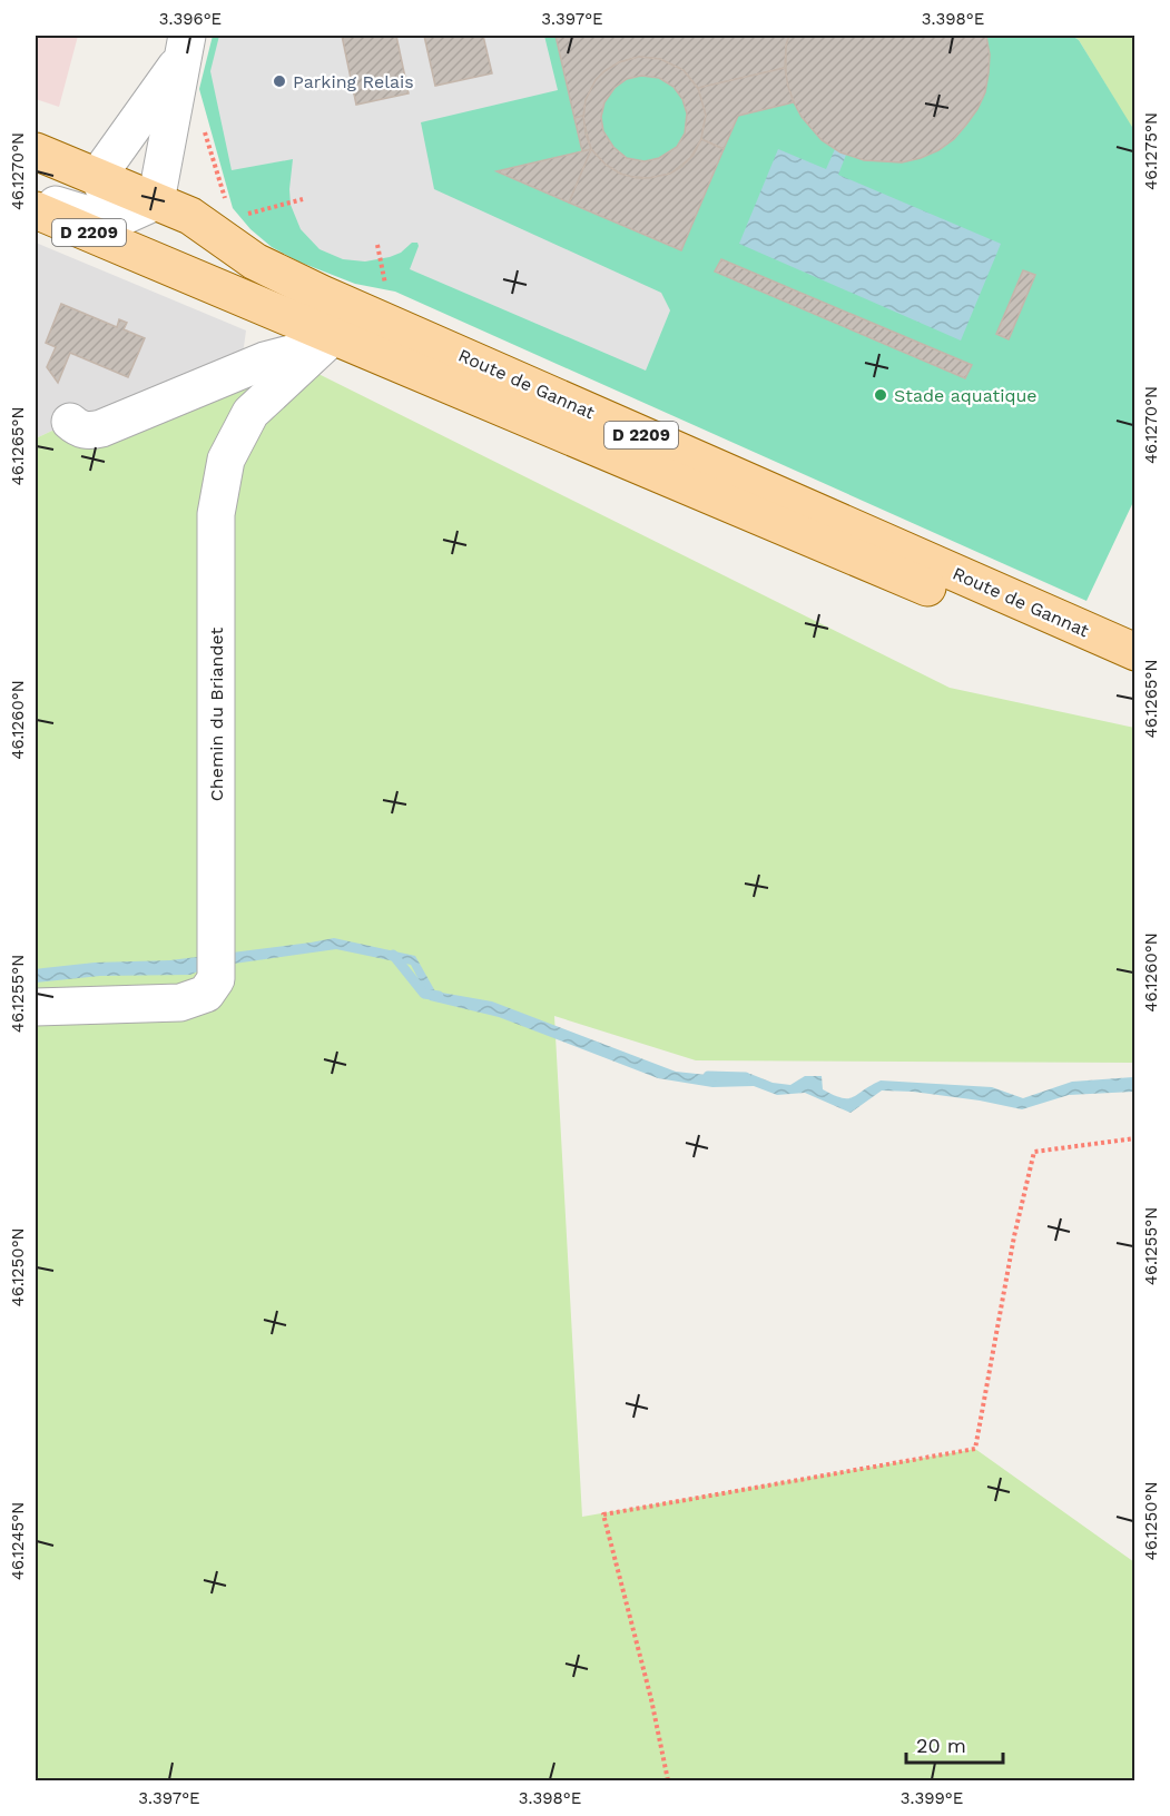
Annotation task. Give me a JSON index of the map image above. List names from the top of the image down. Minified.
{"streets":{"main road":["D 2209","Route de Gannat"],"street":["Chemin du Briandet"]},"crossings":[["Route de Gannat","Chemin du Briandet"]],"places":["Parking Relais","Stade aquatique"],"scale_bar":"20 m","coordinates":["3.396°E","3.397°E","3.398°E","46.1275°N","46.1270°N","46.1265°N","46.1260°N","46.1255°N","46.1250°N","46.1245°N","3.399°E"]}
